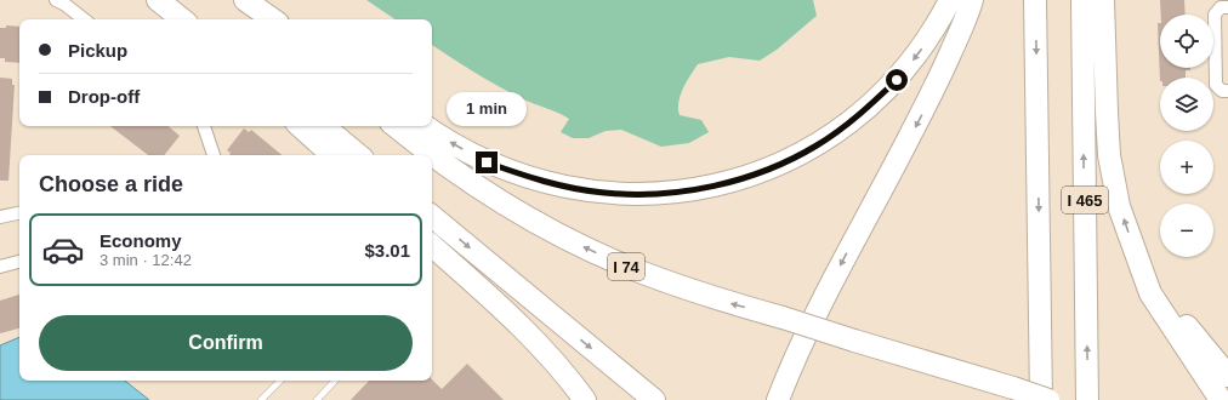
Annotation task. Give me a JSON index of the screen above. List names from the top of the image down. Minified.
{"streets":{"highway":["I 465","I 74"]},"page":{"map_buttons":["+","−"],"banner":["Pickup","Drop-off"],"bubble":"1 min","heading":"Choose a ride","list":[{"name":"Economy","note":"3 min · 12:42","value":"$3.01"}],"buttons":"Confirm"}}
